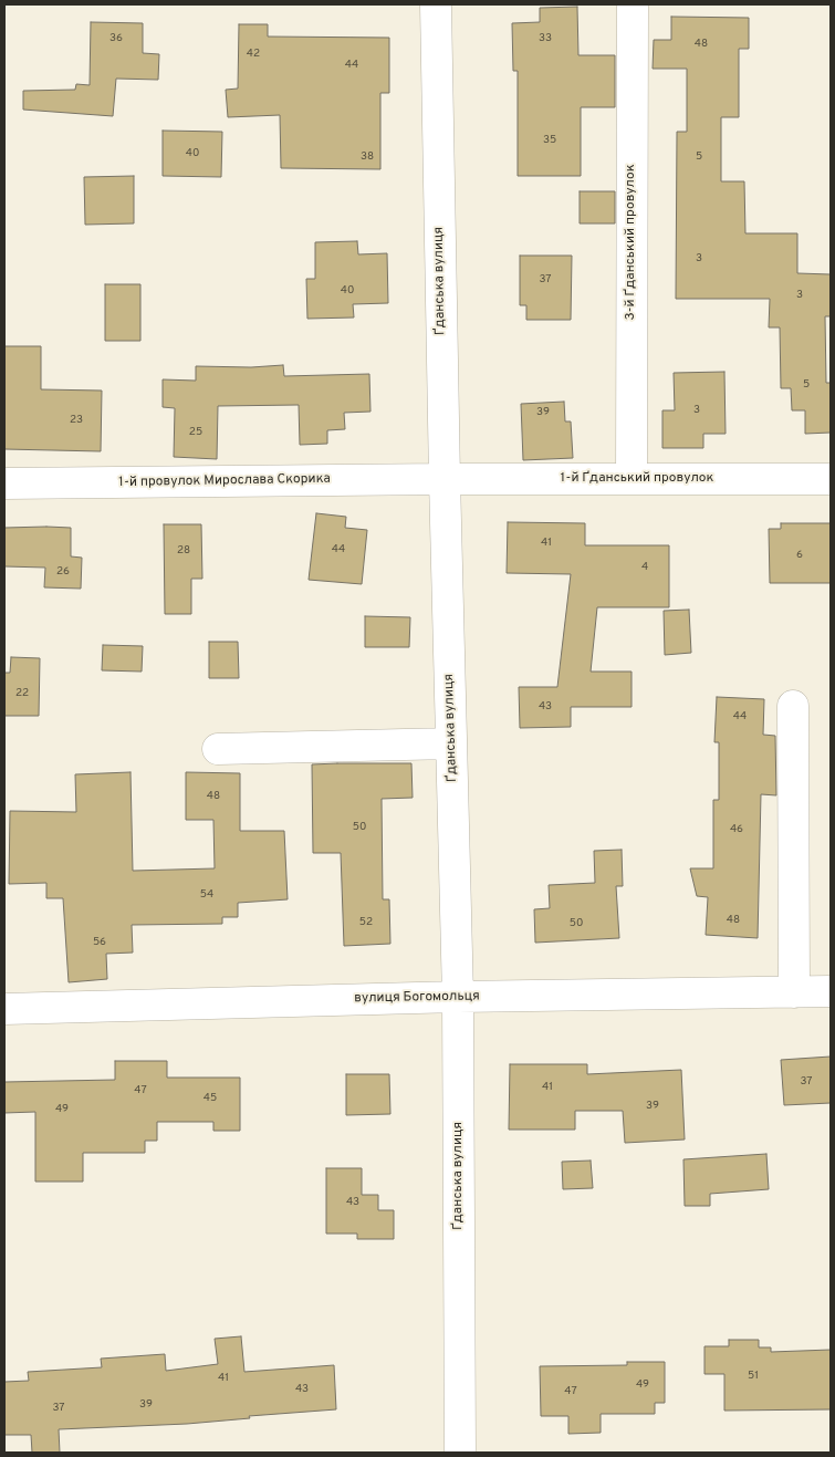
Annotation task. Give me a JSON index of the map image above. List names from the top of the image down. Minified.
{"streets":{"street":["3-й Ґданський провулок","Ґданська вулиця","1-й Ґданський провулок","1-й провулок Мирослава Скорика","вулиця Богомольця"]},"crossings":[["3-й Ґданський провулок","1-й Ґданський провулок"],["Ґданська вулиця","1-й Ґданський провулок"],["Ґданська вулиця","1-й провулок Мирослава Скорика"],["Ґданська вулиця","вулиця Богомольця"],["1-й Ґданський провулок","1-й провулок Мирослава Скорика"]],"house_numbers":["36","33","48","42","44","35","40","38","5","3","37","40","3","5","3","39","23","25","41","44","28","6","4","26","22","43","44","48","50","46","54","48","52","50","56","37","41","47","45","39","49","43","51","41","49","43","47","39","37"]}
